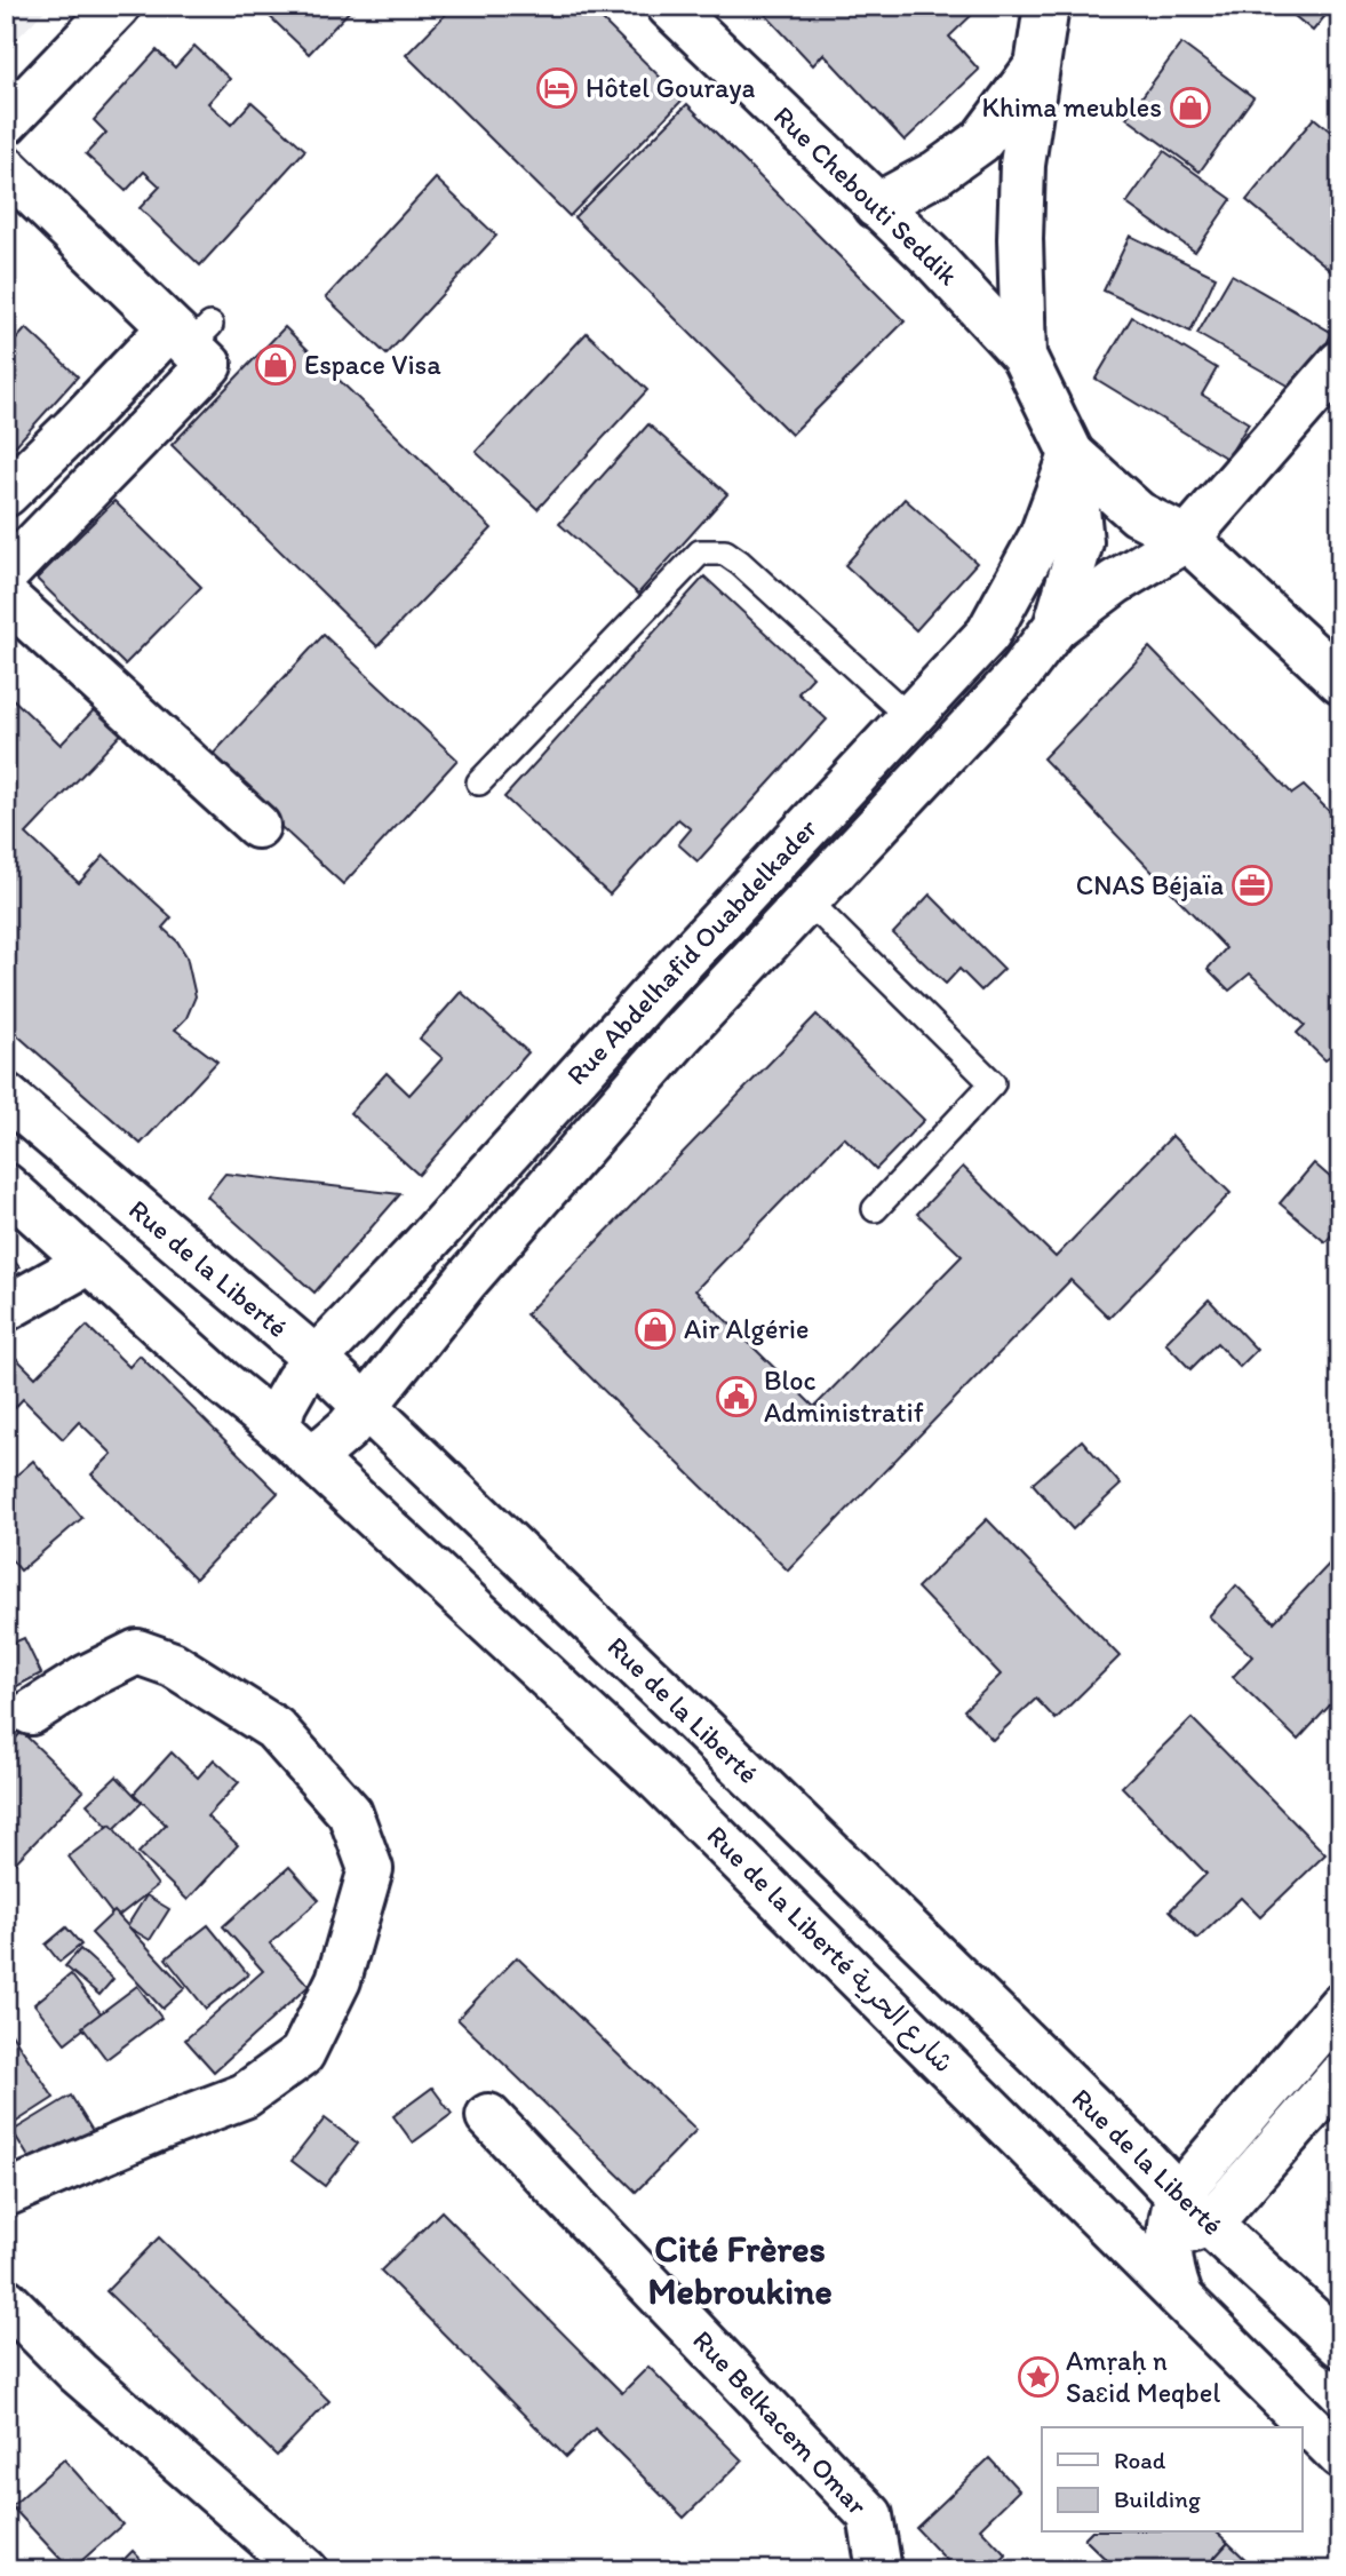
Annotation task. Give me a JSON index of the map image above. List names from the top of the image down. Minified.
{"streets":{"street":["Rue Chebouti Seddik","Rue Abdelhafid Ouabdelkader","Rue de la Liberté","Rue de la Liberté شارع الحرية","Rue Belkacem Omar"]},"crossings":[["Rue Chebouti Seddik","Rue Abdelhafid Ouabdelkader"],["Rue Abdelhafid Ouabdelkader","Rue de la Liberté"],["Rue Abdelhafid Ouabdelkader","Rue de la Liberté شارع الحرية"]],"districts":["Cité Frères Mebroukine"],"places":{"hotel":["Hôtel Gouraya"],"shop":["Khima meubles","Espace Visa","Air Algérie"],"office":["CNAS Béjaïa"],"public building":["Bloc Administratif"],"place":["Amṛaḥ n Saɛid Meqbel"]},"legend":["Road","Building"]}
